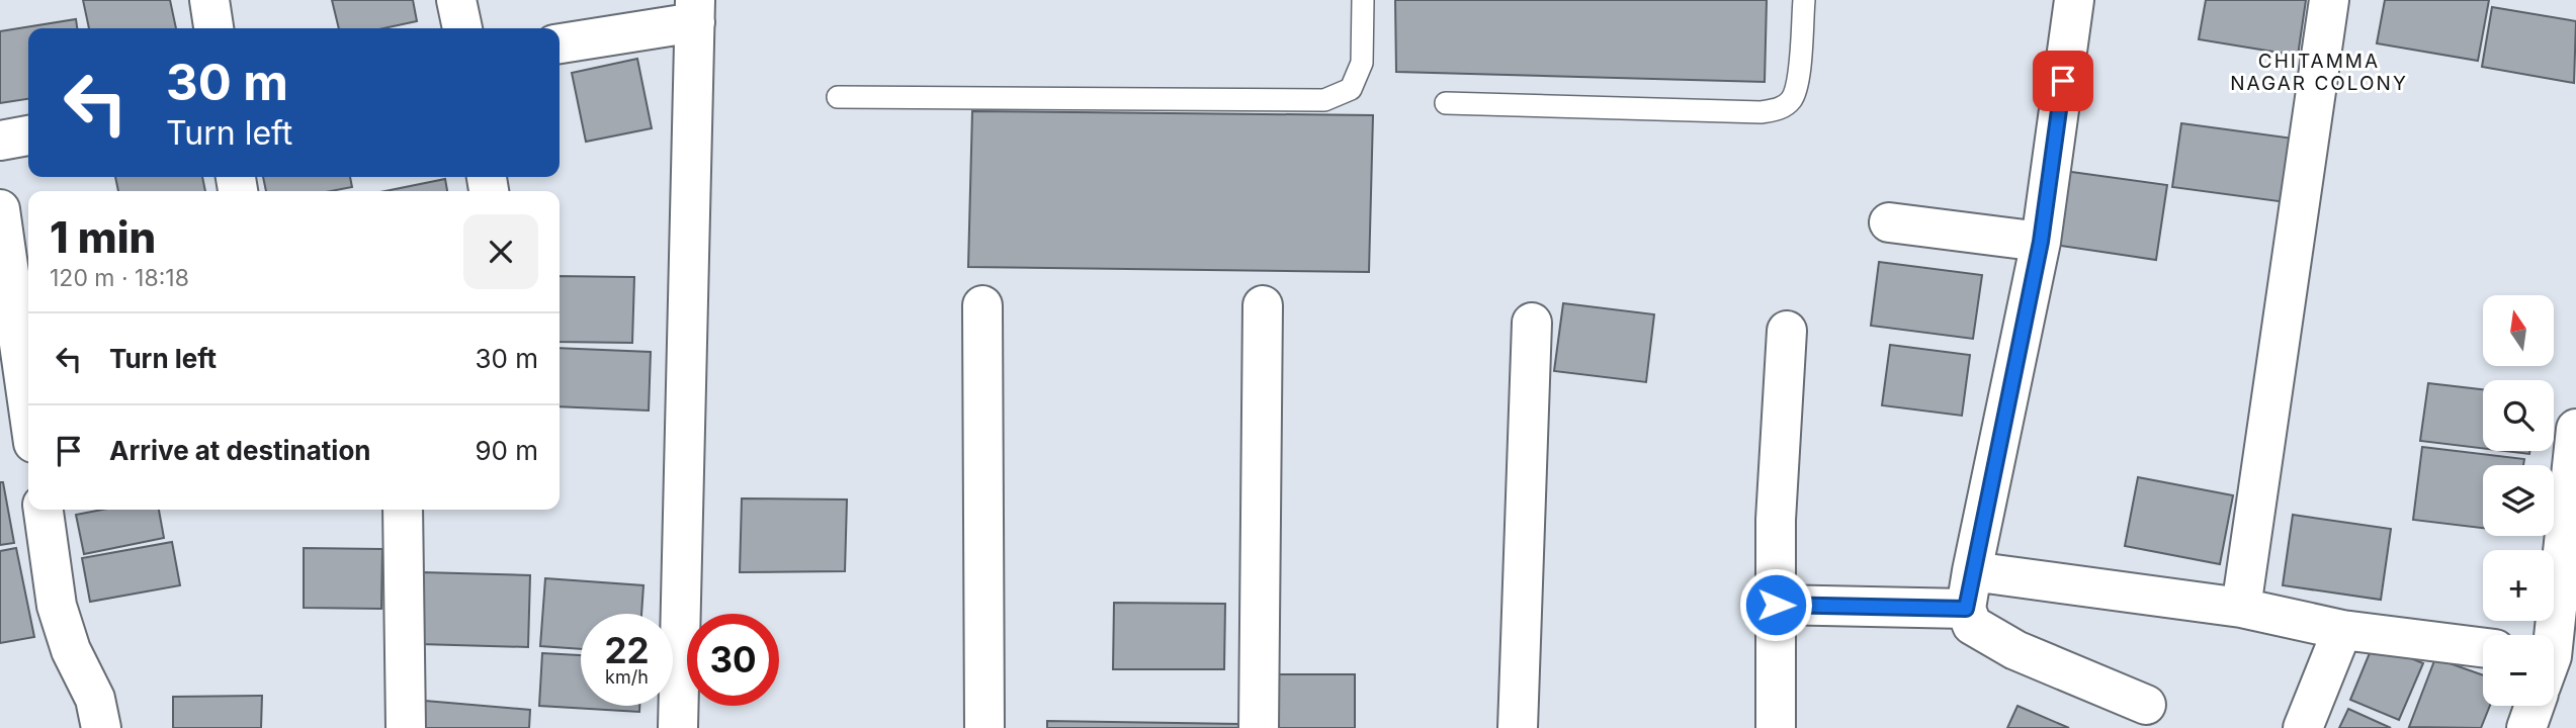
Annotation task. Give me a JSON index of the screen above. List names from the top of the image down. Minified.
{"districts":["CHITAMMA NAGAR COLONY"],"north":"top","page":{"turn":["30 m","Turn left"],"heading":["1 min","120 m · 18:18"],"map_buttons":["+","−"],"list":[{"name":"Turn left","value":"30 m"},{"name":"Arrive at destination","value":"90 m"}],"speed":"22 km/h","limit":"30"}}
